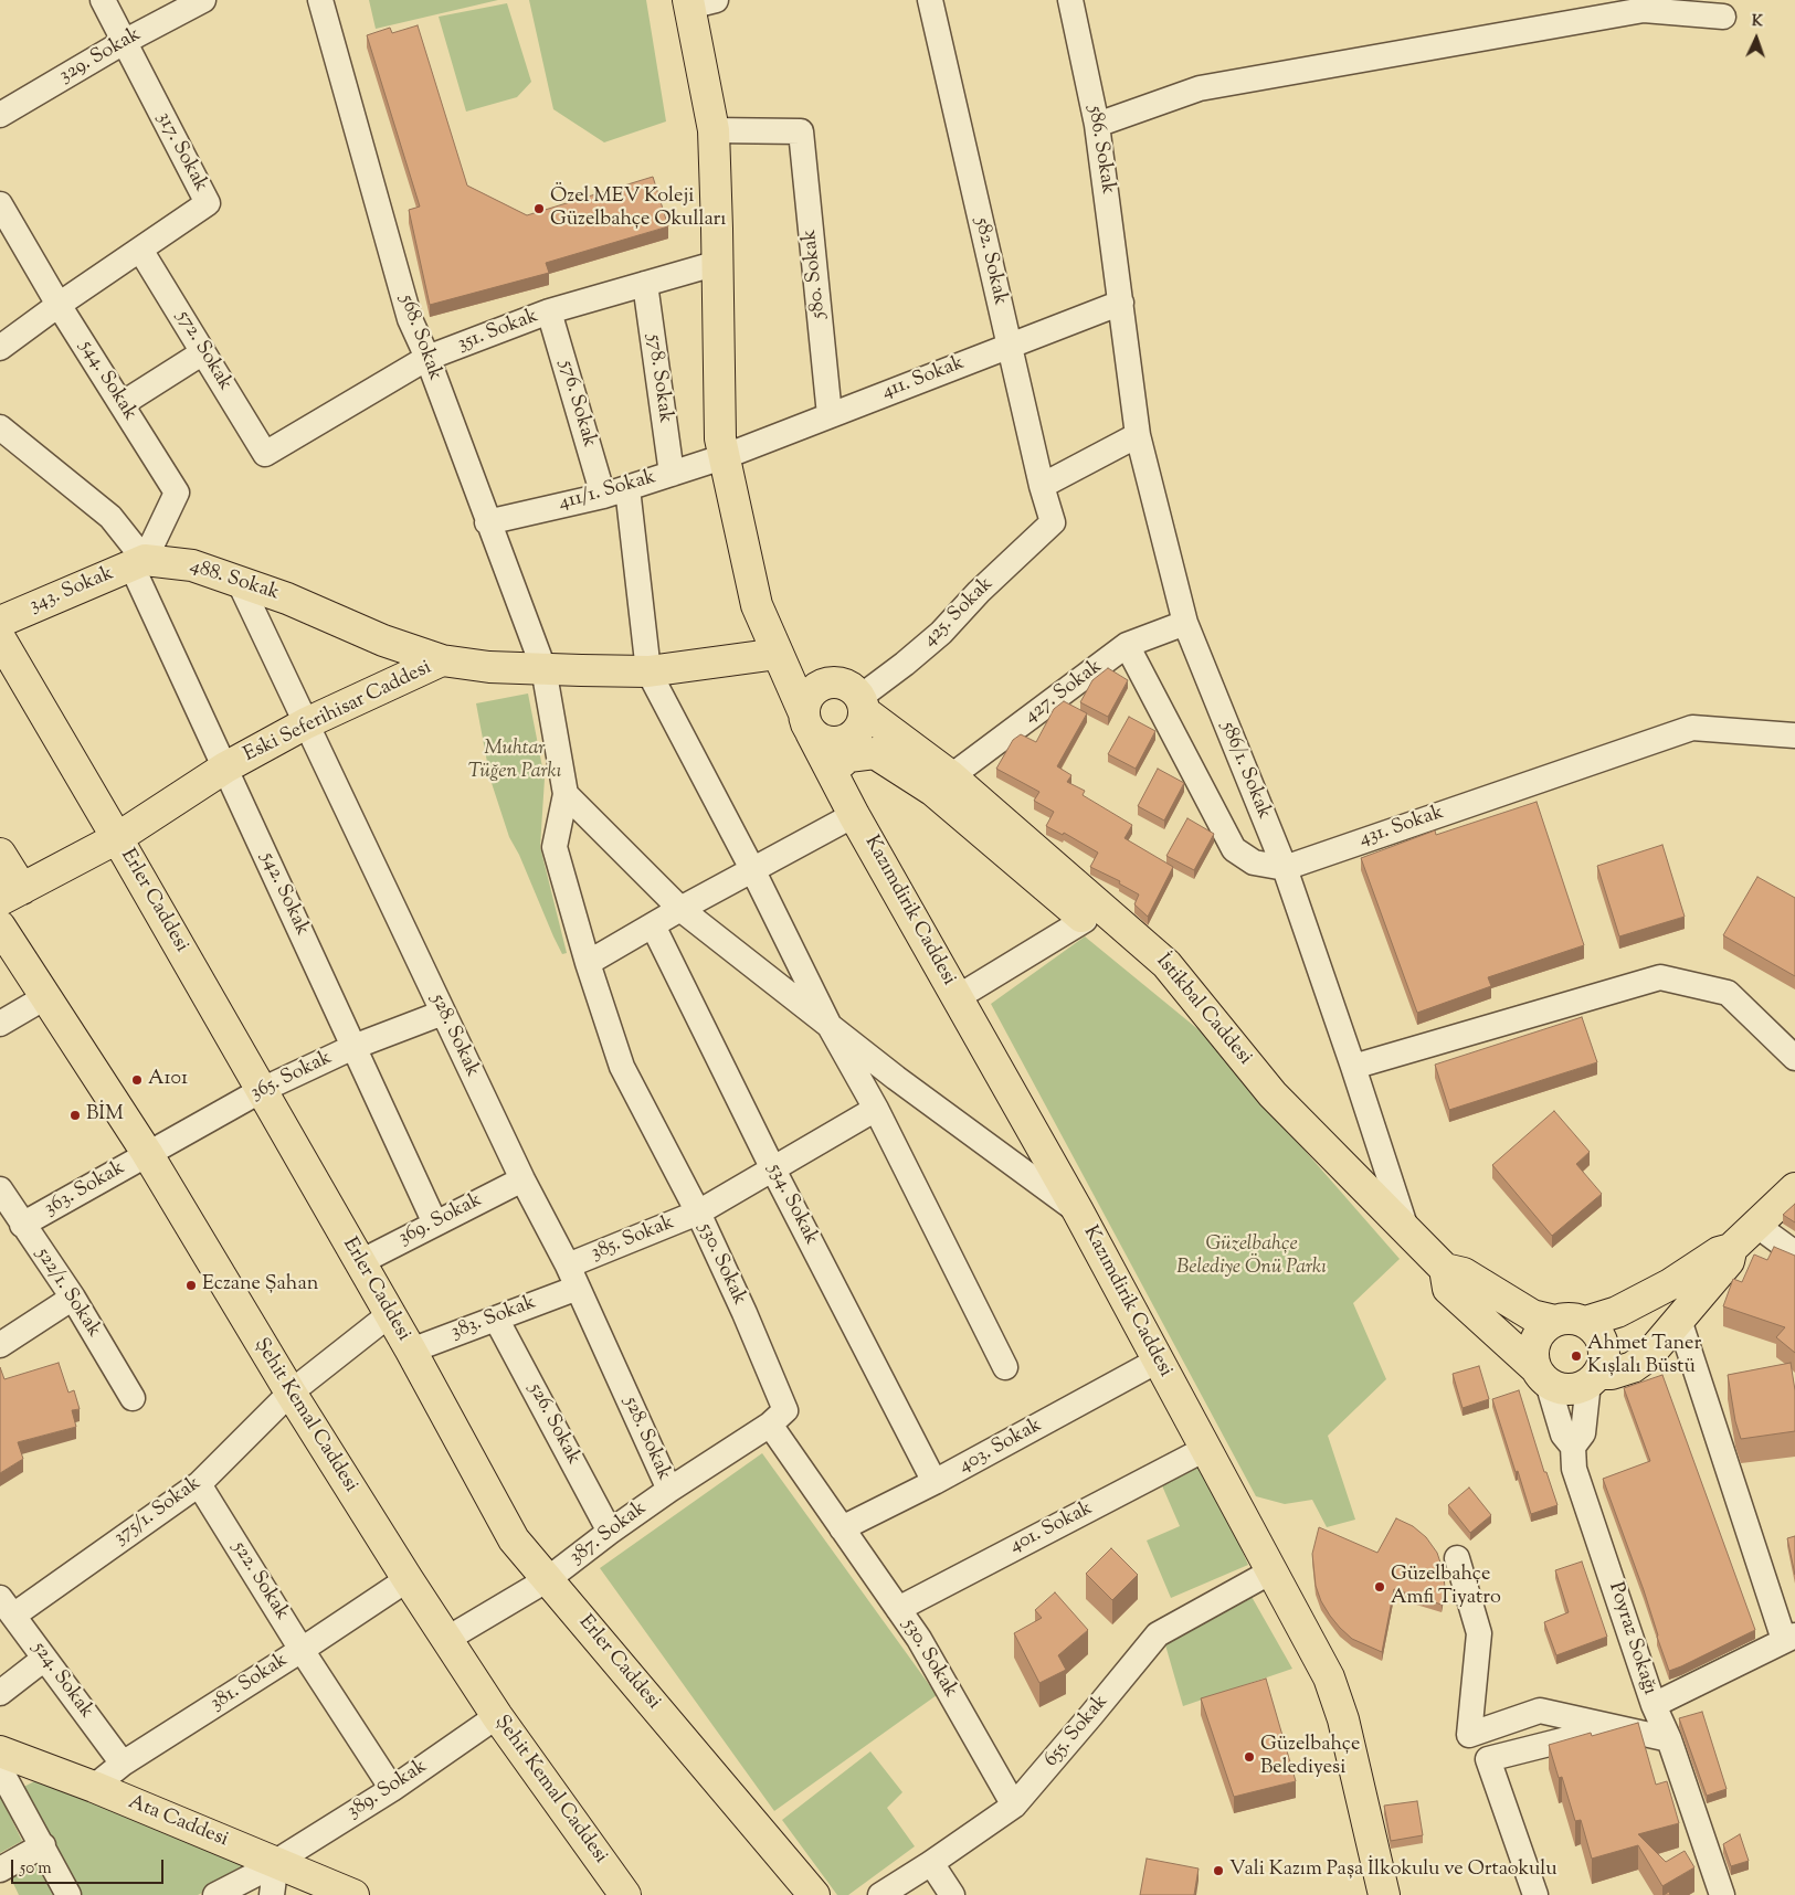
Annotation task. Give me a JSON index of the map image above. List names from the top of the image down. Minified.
{"streets":{"main road":["488. Sokak","343. Sokak","Eski Seferihisar Caddesi","Erler Caddesi","Kazımdirik Caddesi","İstikbal Caddesi","Şehit Kemal Caddesi","Ata Caddesi"],"street":["329. Sokak","586. Sokak","317. Sokak","582. Sokak","580. Sokak","351. Sokak","568. Sokak","572. Sokak","578. Sokak","411. Sokak","544. Sokak","576. Sokak","411/1. Sokak","425. Sokak","427. Sokak","586/1. Sokak","431. Sokak","542. Sokak","528. Sokak","365. Sokak","363. Sokak","534. Sokak","369. Sokak","385. Sokak","530. Sokak","522/1. Sokak","383. Sokak","526. Sokak","403. Sokak","375/1. Sokak","401. Sokak","387. Sokak","522. Sokak","Poyraz Sokağı","524. Sokak","381. Sokak","655. Sokak","389. Sokak"]},"crossings":[["329. Sokak","317. Sokak"],["586. Sokak","411. Sokak"],["586. Sokak","586/1. Sokak"],["317. Sokak","572. Sokak"],["317. Sokak","544. Sokak"],["582. Sokak","411. Sokak"],["582. Sokak","425. Sokak"],["580. Sokak","411. Sokak"],["580. Sokak","Kazımdirik Caddesi"],["351. Sokak","568. Sokak"],["351. Sokak","572. Sokak"],["351. Sokak","578. Sokak"],["351. Sokak","576. Sokak"],["351. Sokak","Kazımdirik Caddesi"],["568. Sokak","411/1. Sokak"],["568. Sokak","Eski Seferihisar Caddesi"],["568. Sokak","530. Sokak"],["578. Sokak","411/1. Sokak"],["411. Sokak","411/1. Sokak"],["411. Sokak","586/1. Sokak"],["411. Sokak","Kazımdirik Caddesi"],["544. Sokak","488. Sokak"],["544. Sokak","343. Sokak"],["544. Sokak","542. Sokak"],["576. Sokak","411/1. Sokak"],["411/1. Sokak","Kazımdirik Caddesi"],["488. Sokak","343. Sokak"],["488. Sokak","Eski Seferihisar Caddesi"],["488. Sokak","542. Sokak"],["488. Sokak","528. Sokak"],["343. Sokak","542. Sokak"],["425. Sokak","İstikbal Caddesi"],["427. Sokak","586/1. Sokak"],["427. Sokak","431. Sokak"],["427. Sokak","İstikbal Caddesi"],["Eski Seferihisar Caddesi","542. Sokak"],["Eski Seferihisar Caddesi","Erler Caddesi"],["Eski Seferihisar Caddesi","Kazımdirik Caddesi"],["Eski Seferihisar Caddesi","İstikbal Caddesi"],["Eski Seferihisar Caddesi","528. Sokak"],["Eski Seferihisar Caddesi","530. Sokak"],["586/1. Sokak","431. Sokak"],["586/1. Sokak","İstikbal Caddesi"],["542. Sokak","365. Sokak"],["542. Sokak","369. Sokak"],["Erler Caddesi","365. Sokak"],["Erler Caddesi","369. Sokak"],["Erler Caddesi","383. Sokak"],["Erler Caddesi","375/1. Sokak"],["Erler Caddesi","387. Sokak"],["Kazımdirik Caddesi","İstikbal Caddesi"],["Kazımdirik Caddesi","403. Sokak"],["Kazımdirik Caddesi","401. Sokak"],["Kazımdirik Caddesi","655. Sokak"],["İstikbal Caddesi","Poyraz Sokağı"],["528. Sokak","365. Sokak"],["528. Sokak","369. Sokak"],["528. Sokak","385. Sokak"],["528. Sokak","383. Sokak"],["528. Sokak","387. Sokak"],["365. Sokak","363. Sokak"],["365. Sokak","Şehit Kemal Caddesi"],["363. Sokak","522/1. Sokak"],["363. Sokak","Şehit Kemal Caddesi"],["534. Sokak","385. Sokak"],["534. Sokak","403. Sokak"],["385. Sokak","530. Sokak"],["530. Sokak","403. Sokak"],["530. Sokak","401. Sokak"],["530. Sokak","387. Sokak"],["530. Sokak","655. Sokak"],["383. Sokak","526. Sokak"],["Şehit Kemal Caddesi","375/1. Sokak"],["Şehit Kemal Caddesi","387. Sokak"],["Şehit Kemal Caddesi","381. Sokak"],["Şehit Kemal Caddesi","389. Sokak"],["526. Sokak","387. Sokak"],["375/1. Sokak","522. Sokak"],["375/1. Sokak","524. Sokak"],["522. Sokak","381. Sokak"],["522. Sokak","389. Sokak"],["524. Sokak","381. Sokak"],["381. Sokak","Ata Caddesi"],["389. Sokak","Ata Caddesi"]],"parks":["Muhtar Tüğen Parkı","Güzelbahçe Belediye Önü Parkı"],"places":["Özel MEV Koleji Güzelbahçe Okulları","A101","BİM","Eczane Şahan","Ahmet Taner Kışlalı Büstü","Güzelbahçe Amfi Tiyatro","Güzelbahçe Belediyesi","Vali Kazım Paşa İlkokulu ve Ortaokulu"],"scale_bar":"50 m","north":"top"}
